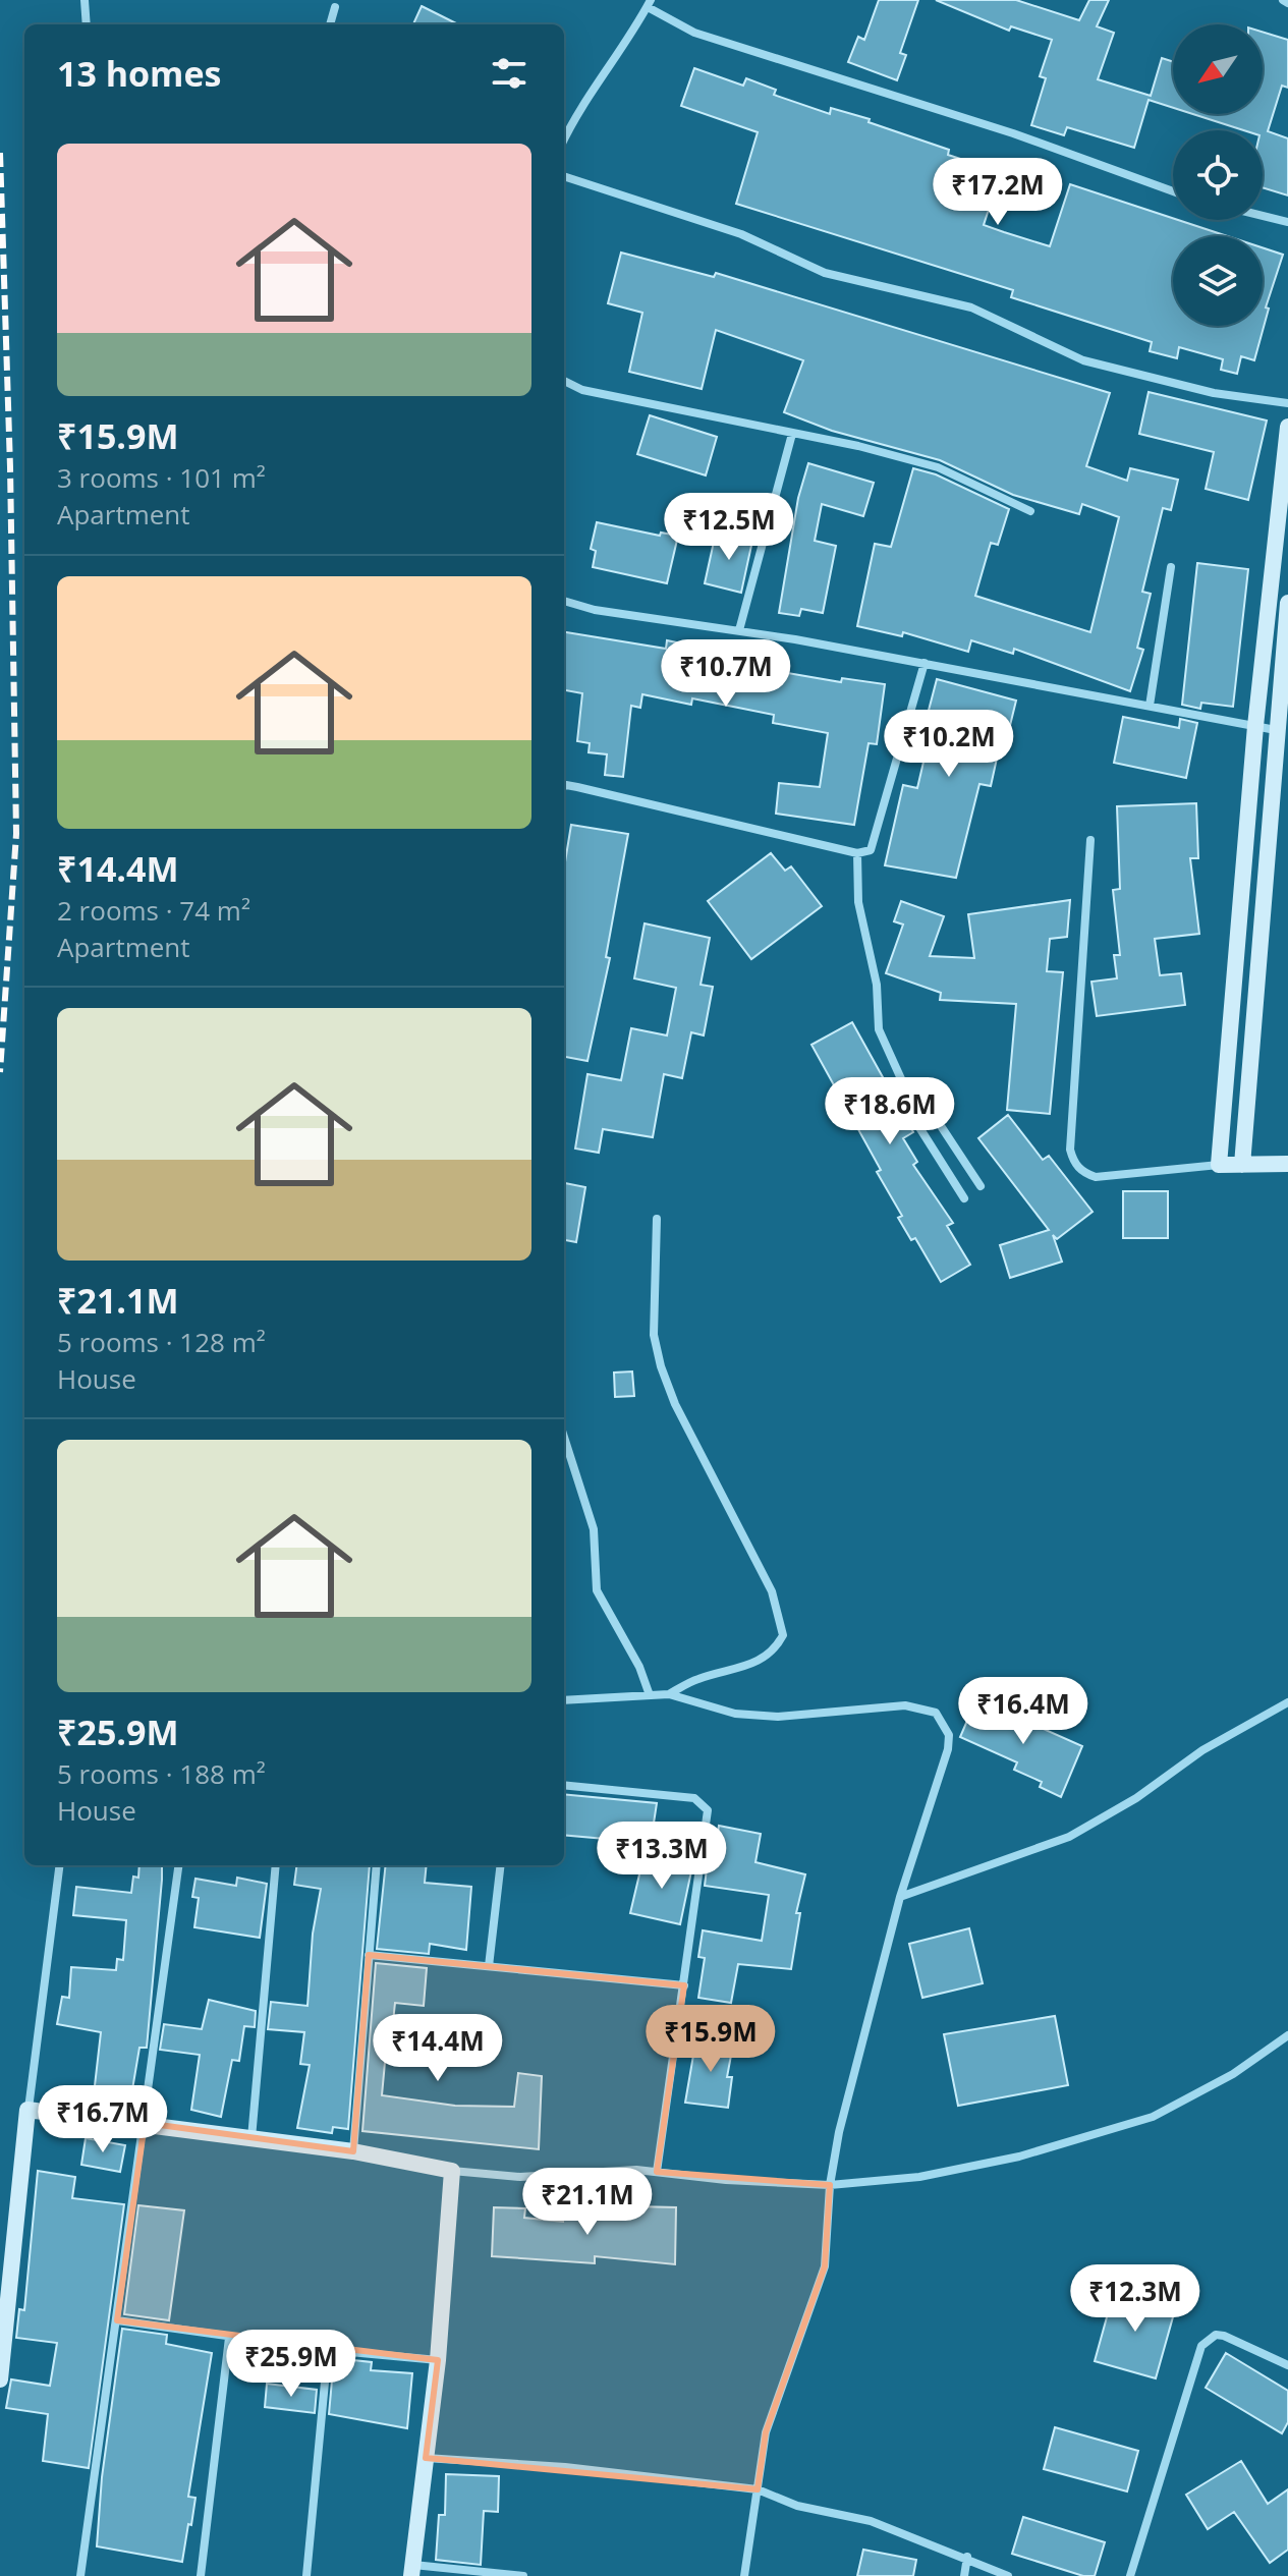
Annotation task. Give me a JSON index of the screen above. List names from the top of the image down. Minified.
{"north":"bottom left","page":{"heading":"13 homes","list":[{"name":"₹15.9M","note":"3 rooms · 101 m² · Apartment"},{"name":"₹14.4M","note":"2 rooms · 74 m² · Apartment"},{"name":"₹21.1M","note":"5 rooms · 128 m² · House"},{"name":"₹25.9M","note":"5 rooms · 188 m² · House"}],"price":["₹17.2M","₹12.5M","₹10.7M","₹10.2M","₹18.6M","₹16.4M","₹13.3M","₹15.9M","₹14.4M","₹16.7M","₹21.1M","₹12.3M","₹25.9M"]}}
